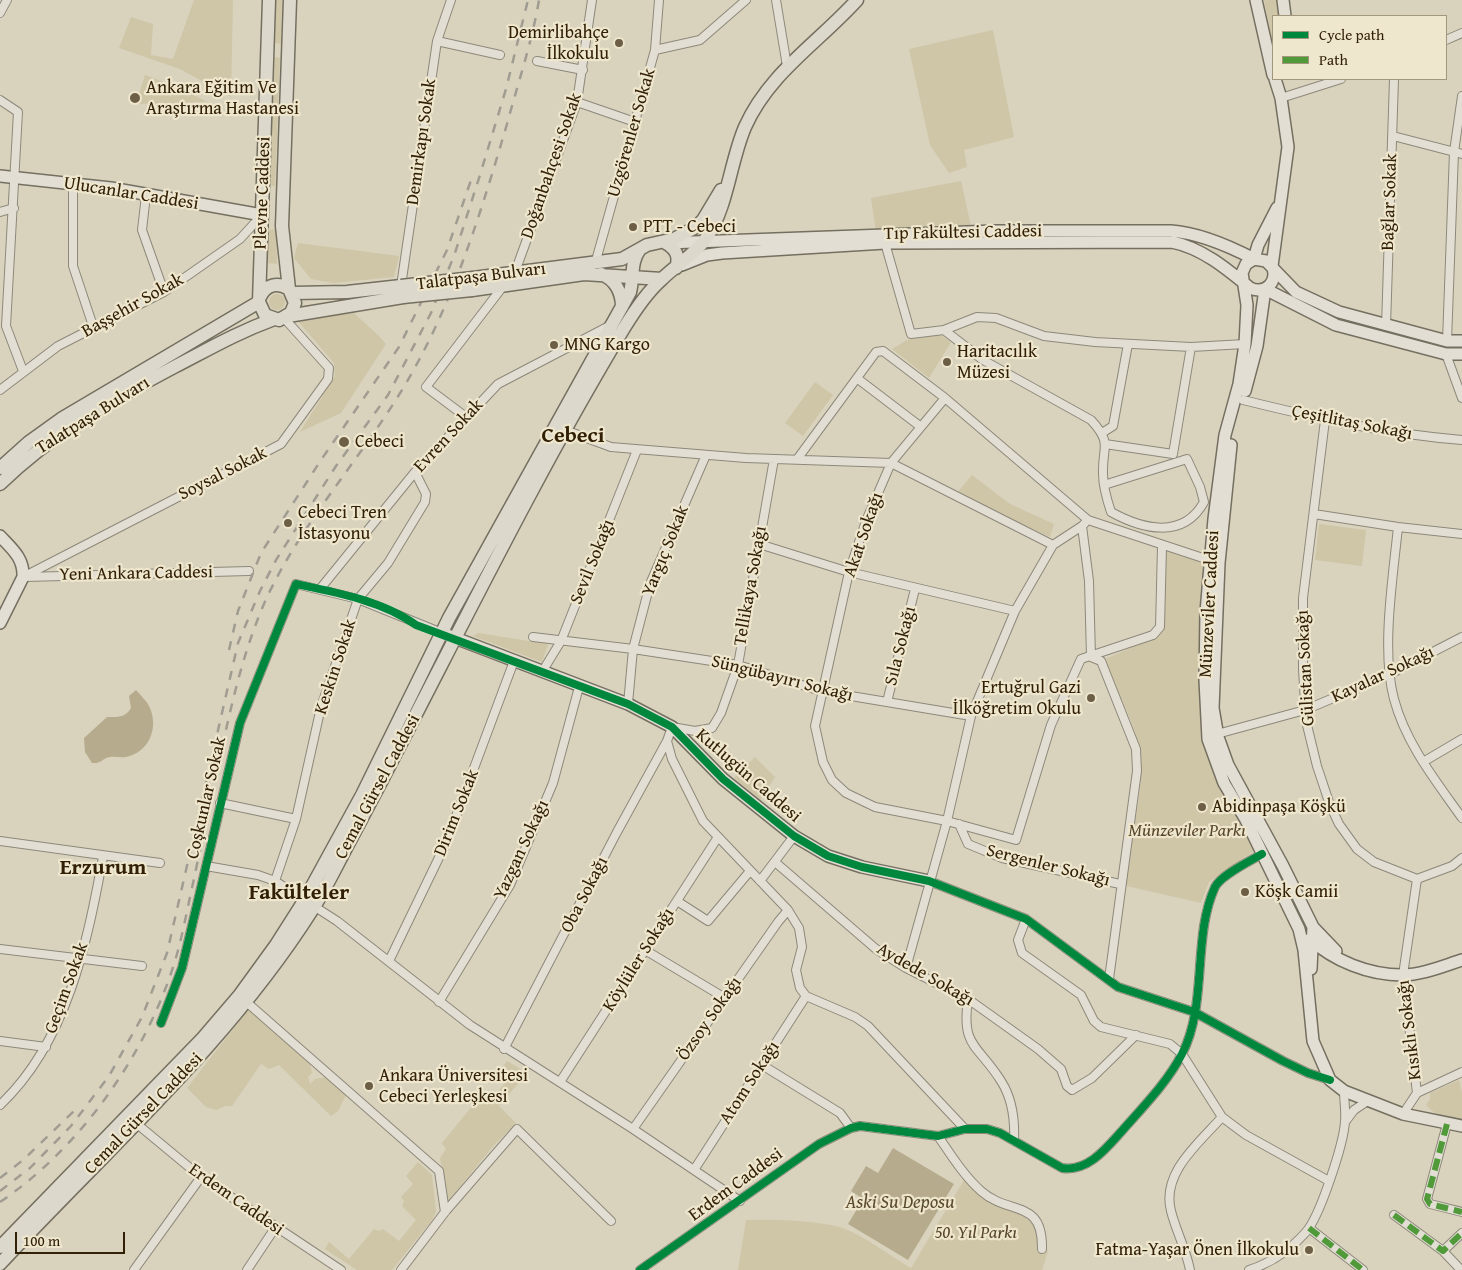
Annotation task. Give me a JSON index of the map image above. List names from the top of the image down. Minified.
{"streets":{"main road":["Plevne Caddesi","Ulucanlar Caddesi","Tıp Fakültesi Caddesi","Talatpaşa Bulvarı","Münzeviler Caddesi","Kutlugün Caddesi","Cemal Gürsel Caddesi"],"street":["Uzgörenler Sokak","Demirkapı Sokak","Doğanbahçesi Sokak","Bağlar Sokak","Başşehir Sokak","Çeşitlitaş Sokağı","Evren Sokak","Soysal Sokak","Akat Sokağı","Yargıç Sokak","Sevil Sokağı","Yeni Ankara Caddesi","Tellikaya Sokağı","Sıla Sokağı","Keskin Sokak","Gülistan Sokağı","Kayalar Sokağı","Süngübayırı Sokağı","Coşkunlar Sokak","Dirim Sokak","Yazgan Sokağı","Sergenler Sokağı","Oba Sokağı","Köylüler Sokağı","Aydede Sokağı","Geçim Sokak","Özsoy Sokağı","Kısıklı Sokağı","Atom Sokağı","Erdem Caddesi"]},"crossings":[["Uzgörenler Sokak","Talatpaşa Bulvarı"],["Demirkapı Sokak","Talatpaşa Bulvarı"],["Doğanbahçesi Sokak","Talatpaşa Bulvarı"],["Plevne Caddesi","Ulucanlar Caddesi"],["Plevne Caddesi","Talatpaşa Bulvarı"],["Plevne Caddesi","Başşehir Sokak"],["Plevne Caddesi","Soysal Sokak"],["Ulucanlar Caddesi","Başşehir Sokak"],["Tıp Fakültesi Caddesi","Talatpaşa Bulvarı"],["Tıp Fakültesi Caddesi","Münzeviler Caddesi"],["Tıp Fakültesi Caddesi","Cemal Gürsel Caddesi"],["Talatpaşa Bulvarı","Soysal Sokak"],["Talatpaşa Bulvarı","Cemal Gürsel Caddesi"],["Çeşitlitaş Sokağı","Münzeviler Caddesi"],["Çeşitlitaş Sokağı","Gülistan Sokağı"],["Evren Sokak","Keskin Sokak"],["Evren Sokak","Cemal Gürsel Caddesi"],["Evren Sokak","Coşkunlar Sokak"],["Soysal Sokak","Yeni Ankara Caddesi"],["Akat Sokağı","Süngübayırı Sokağı"],["Akat Sokağı","Sergenler Sokağı"],["Yargıç Sokak","Süngübayırı Sokağı"],["Yargıç Sokak","Kutlugün Caddesi"],["Sevil Sokağı","Süngübayırı Sokağı"],["Sevil Sokağı","Kutlugün Caddesi"],["Tellikaya Sokağı","Süngübayırı Sokağı"],["Tellikaya Sokağı","Kutlugün Caddesi"],["Tellikaya Sokağı","Oba Sokağı"],["Münzeviler Caddesi","Kayalar Sokağı"],["Sıla Sokağı","Süngübayırı Sokağı"],["Gülistan Sokağı","Kayalar Sokağı"],["Gülistan Sokağı","Kısıklı Sokağı"],["Kutlugün Caddesi","Cemal Gürsel Caddesi"],["Kutlugün Caddesi","Dirim Sokak"],["Kutlugün Caddesi","Yazgan Sokağı"],["Kutlugün Caddesi","Oba Sokağı"],["Cemal Gürsel Caddesi","Erdem Caddesi"]],"districts":["Cebeci","Erzurum","Fakülteler"],"water":["Aski Su Deposu"],"parks":["Münzeviler Parkı","50. Yıl Parkı"],"places":["Demirlibahçe İlkokulu","Ankara Eğitim Ve Araştırma Hastanesi","PTT - Cebeci","MNG Kargo","Haritacılık Müzesi","Cebeci","Cebeci Tren İstasyonu","Ertuğrul Gazi İlköğretim Okulu","Abidinpaşa Köşkü","Köşk Camii","Ankara Üniversitesi Cebeci Yerleşkesi","Fatma-Yaşar Önen İlkokulu"],"legend":["Cycle path","Path"],"scale_bar":"100 m"}
